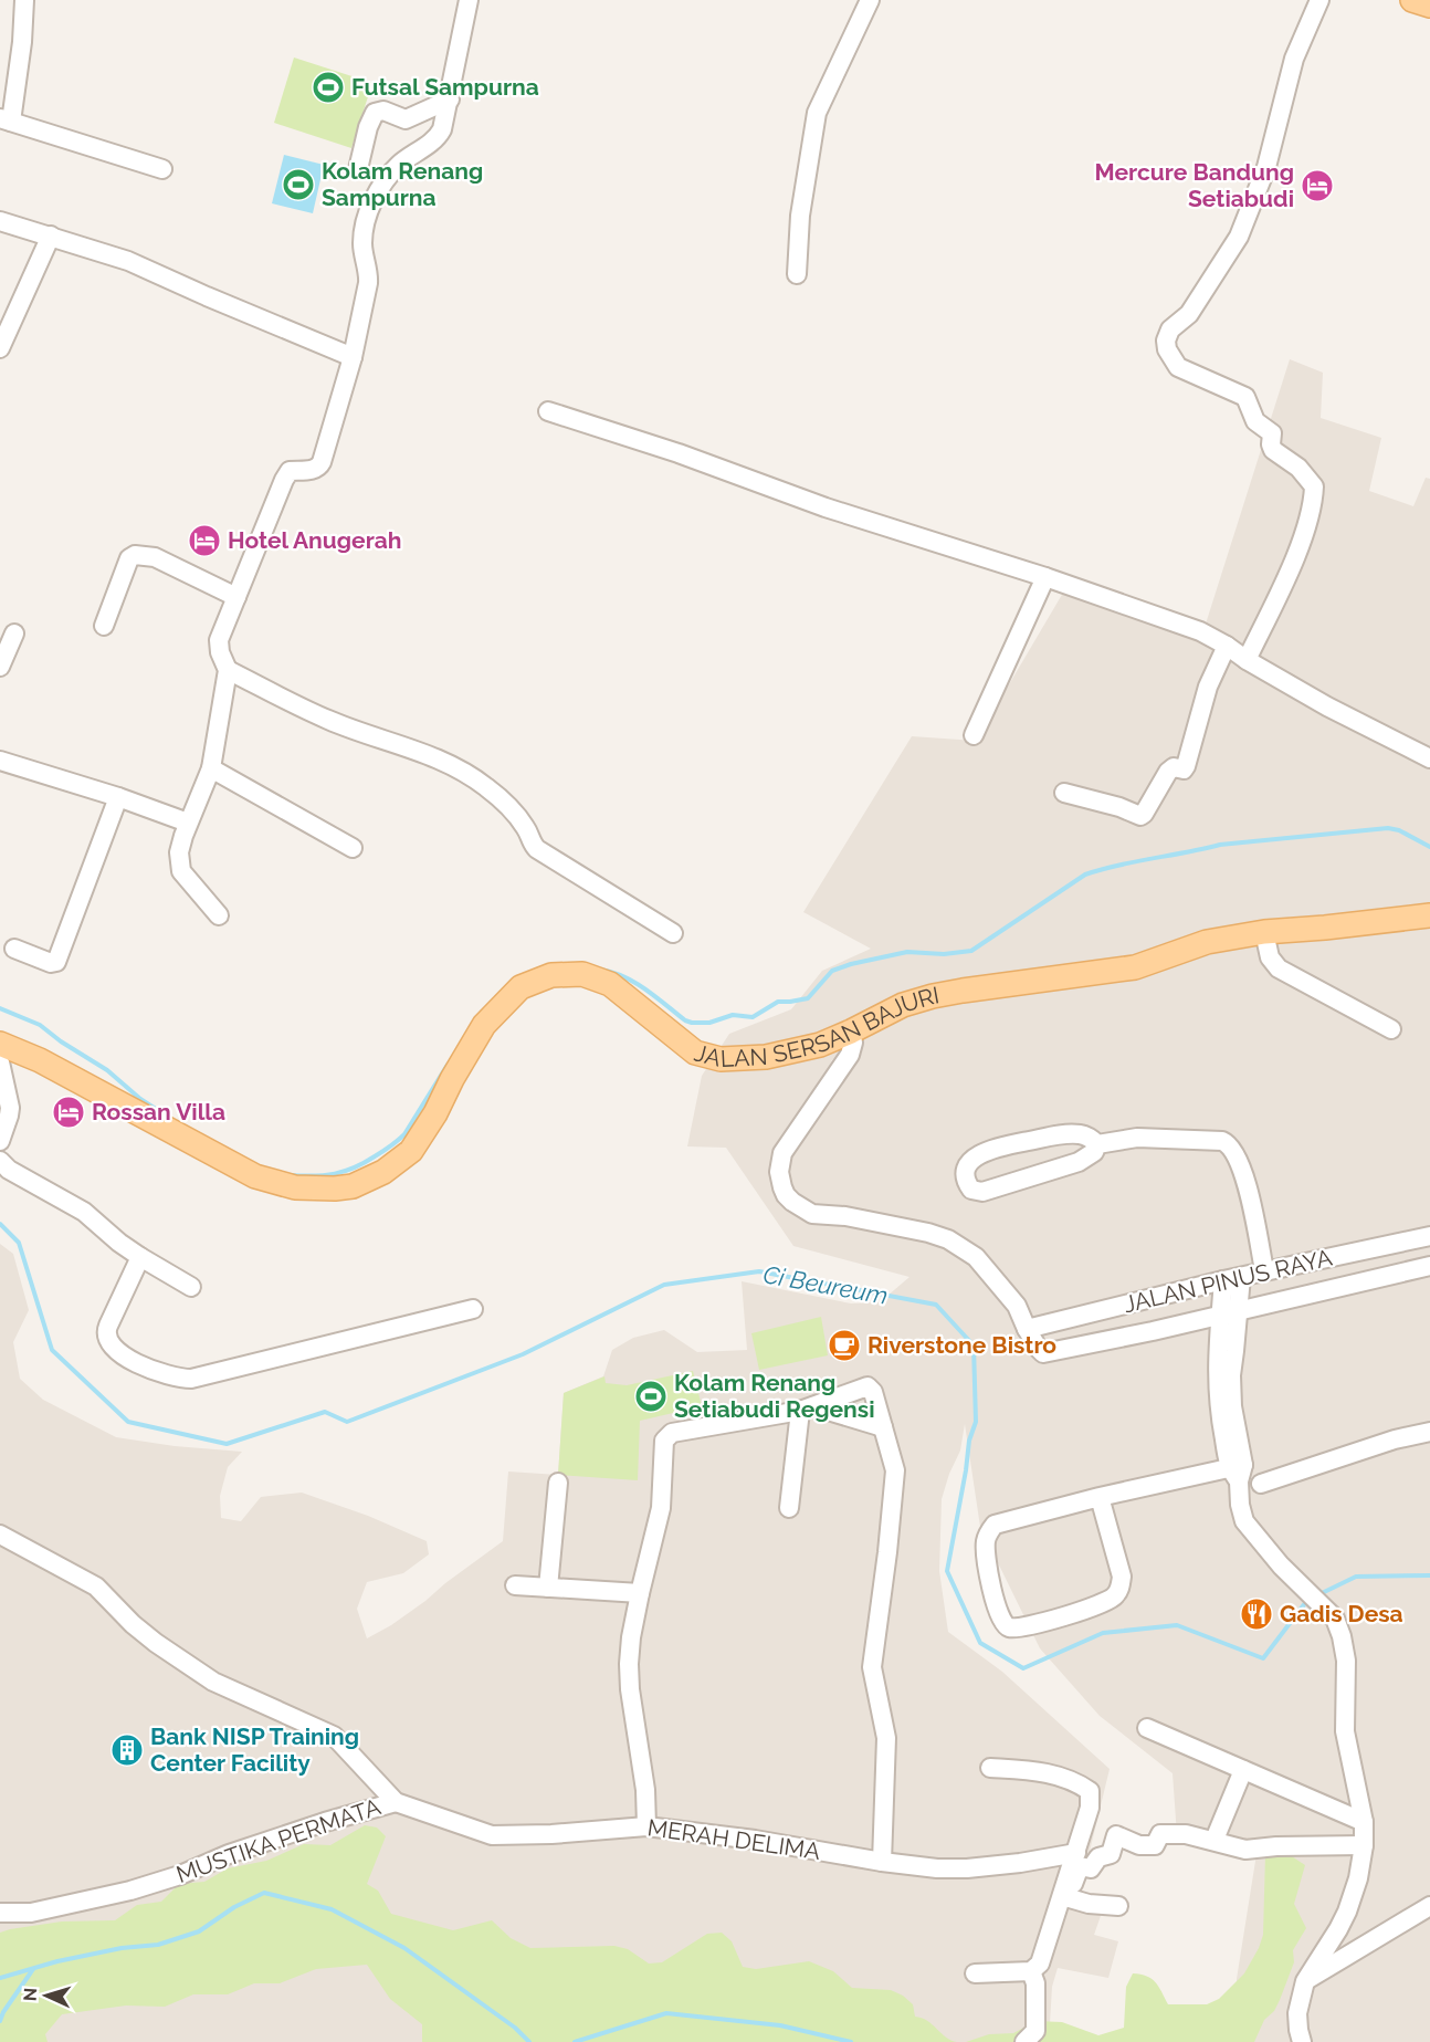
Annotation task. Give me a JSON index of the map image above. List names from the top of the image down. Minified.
{"streets":{"main road":["JALAN SERSAN BAJURI"],"street":["JALAN PINUS RAYA","MERAH DELIMA","MUSTIKA PERMATA"]},"crossings":[["MERAH DELIMA","MUSTIKA PERMATA"]],"water":["Ci Beureum"],"places":{"sports":["Futsal Sampurna","Kolam Renang Sampurna","Kolam Renang Setiabudi Regensi"],"hotel":["Mercure Bandung Setiabudi","Hotel Anugerah","Rossan Villa"],"cafe":["Riverstone Bistro"],"restaurant":["Gadis Desa"],"building":["Bank NISP Training Center Facility"]},"north":"left"}
